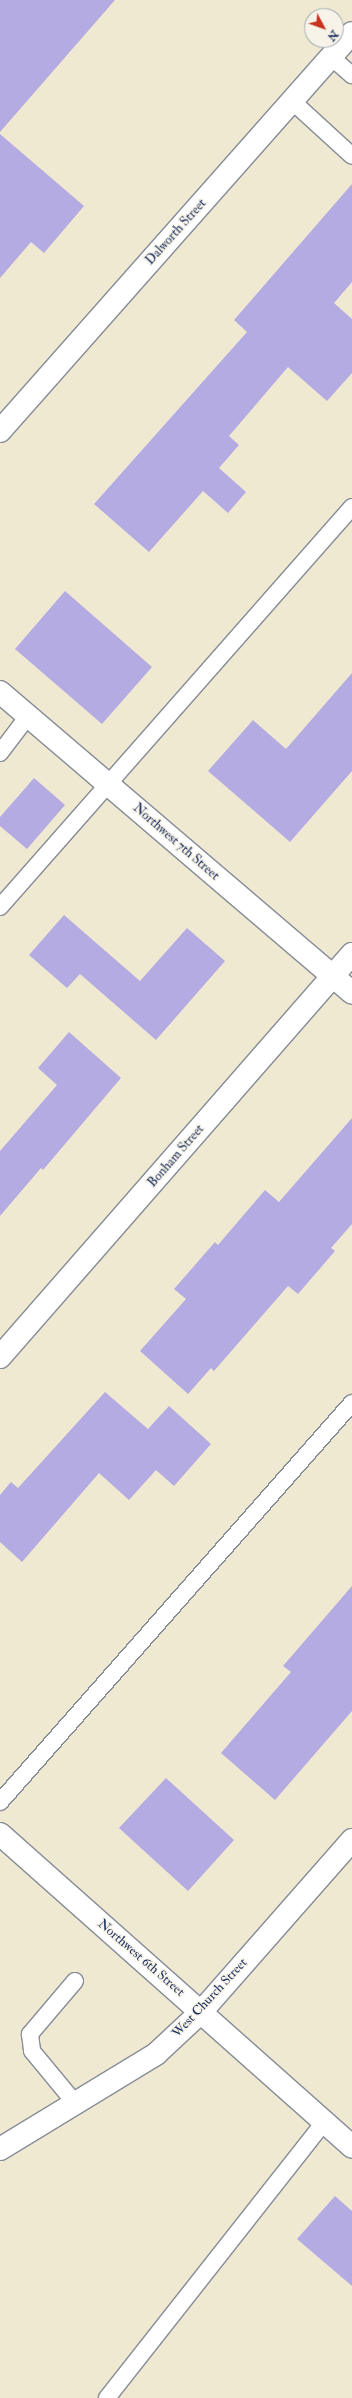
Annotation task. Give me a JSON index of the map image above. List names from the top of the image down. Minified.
{"streets":{"street":["Dalworth Street","Northwest 7th Street","Bonham Street","Northwest 6th Street","West Church Street"]},"crossings":[["Northwest 7th Street","Bonham Street"],["Northwest 6th Street","West Church Street"]],"north":"bottom right"}
